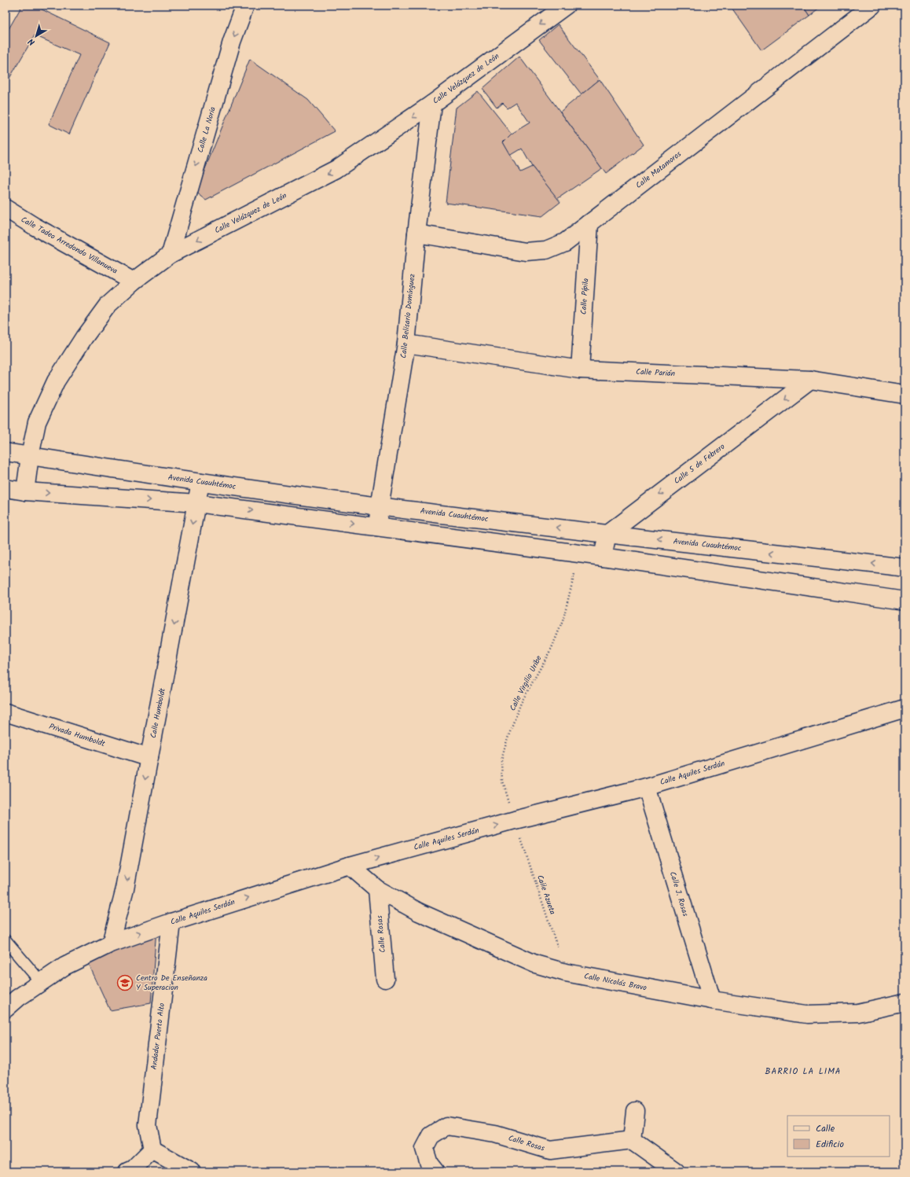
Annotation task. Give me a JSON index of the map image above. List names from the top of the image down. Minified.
{"streets":{"street":["Calle Velázquez de León","Calle La Noria","Calle Matamoros","Calle Tadeo Arredondo Villanueva","Calle Pípila","Calle Belisario Domínguez","Calle Parián","Calle 5 de Febrero","Avenida Cuauhtémoc","Calle Humboldt","Privada Humboldt","Calle Aquiles Serdán","Calle J. Rosas","Calle Rosas","Calle Nicolás Bravo","Andador Puerto Alto"],"path":["Calle Virgilio Uribe","Calle Azueta"]},"crossings":[["Calle Velázquez de León","Calle La Noria"],["Calle Velázquez de León","Calle Tadeo Arredondo Villanueva"],["Calle Velázquez de León","Calle Belisario Domínguez"],["Calle Velázquez de León","Avenida Cuauhtémoc"],["Calle Matamoros","Calle Pípila"],["Calle Matamoros","Calle Belisario Domínguez"],["Calle Pípila","Calle Parián"],["Calle Belisario Domínguez","Calle Parián"],["Calle Belisario Domínguez","Avenida Cuauhtémoc"],["Calle Parián","Calle 5 de Febrero"],["Calle 5 de Febrero","Avenida Cuauhtémoc"],["Avenida Cuauhtémoc","Calle Humboldt"],["Calle Virgilio Uribe","Calle Aquiles Serdán"],["Calle Virgilio Uribe","Calle Azueta"],["Calle Humboldt","Privada Humboldt"],["Calle Humboldt","Calle Aquiles Serdán"],["Calle Aquiles Serdán","Calle J. Rosas"],["Calle Aquiles Serdán","Calle Azueta"],["Calle Aquiles Serdán","Calle Nicolás Bravo"],["Calle Aquiles Serdán","Andador Puerto Alto"],["Calle J. Rosas","Calle Nicolás Bravo"],["Calle Azueta","Calle Nicolás Bravo"],["Calle Rosas","Calle Nicolás Bravo"]],"one_way":["Calle Velázquez de León","Calle La Noria","Calle 5 de Febrero","Calle Humboldt","Calle Aquiles Serdán"],"districts":["BARRIO LA LIMA"],"places":{"school or university":["Centro De Enseñanza Y Superacion"]},"legend":["Calle","Edificio"],"north":"bottom left"}
